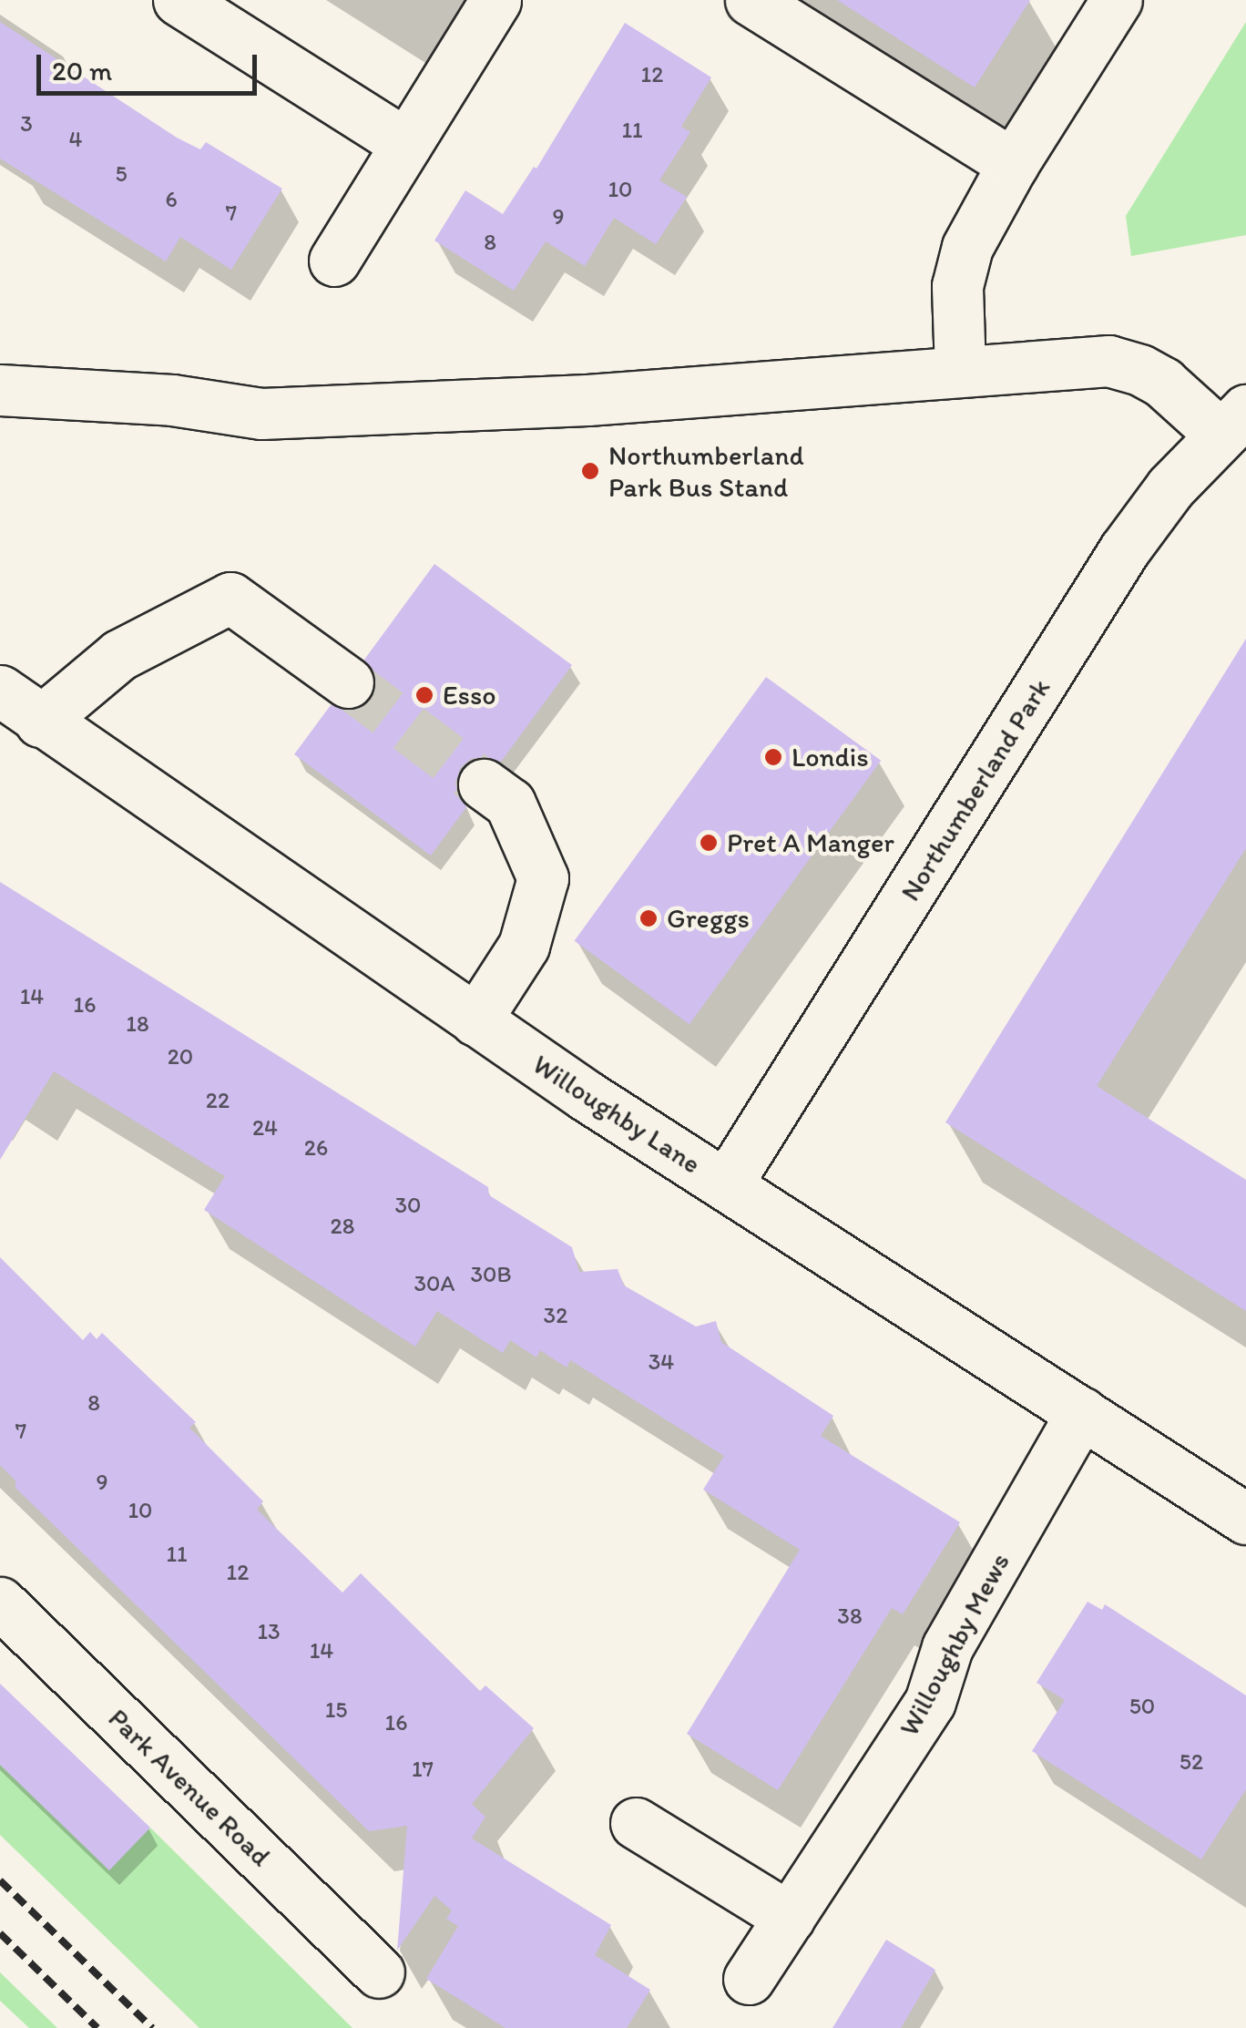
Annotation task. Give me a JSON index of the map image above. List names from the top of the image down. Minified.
{"streets":{"street":["Northumberland Park","Willoughby Lane","Willoughby Mews","Park Avenue Road"]},"crossings":[["Northumberland Park","Willoughby Lane"],["Willoughby Lane","Willoughby Mews"]],"places":["Northumberland Park Bus Stand","Esso","Londis","Pret A Manger","Greggs"],"house_numbers":["12","3","11","4","5","10","6","7","9","8","14","16","18","20","22","24","26","30","28","30B","30A","32","34","8","7","9","10","11","12","38","13","14","50","15","16","52","17"],"scale_bar":"20 m"}
